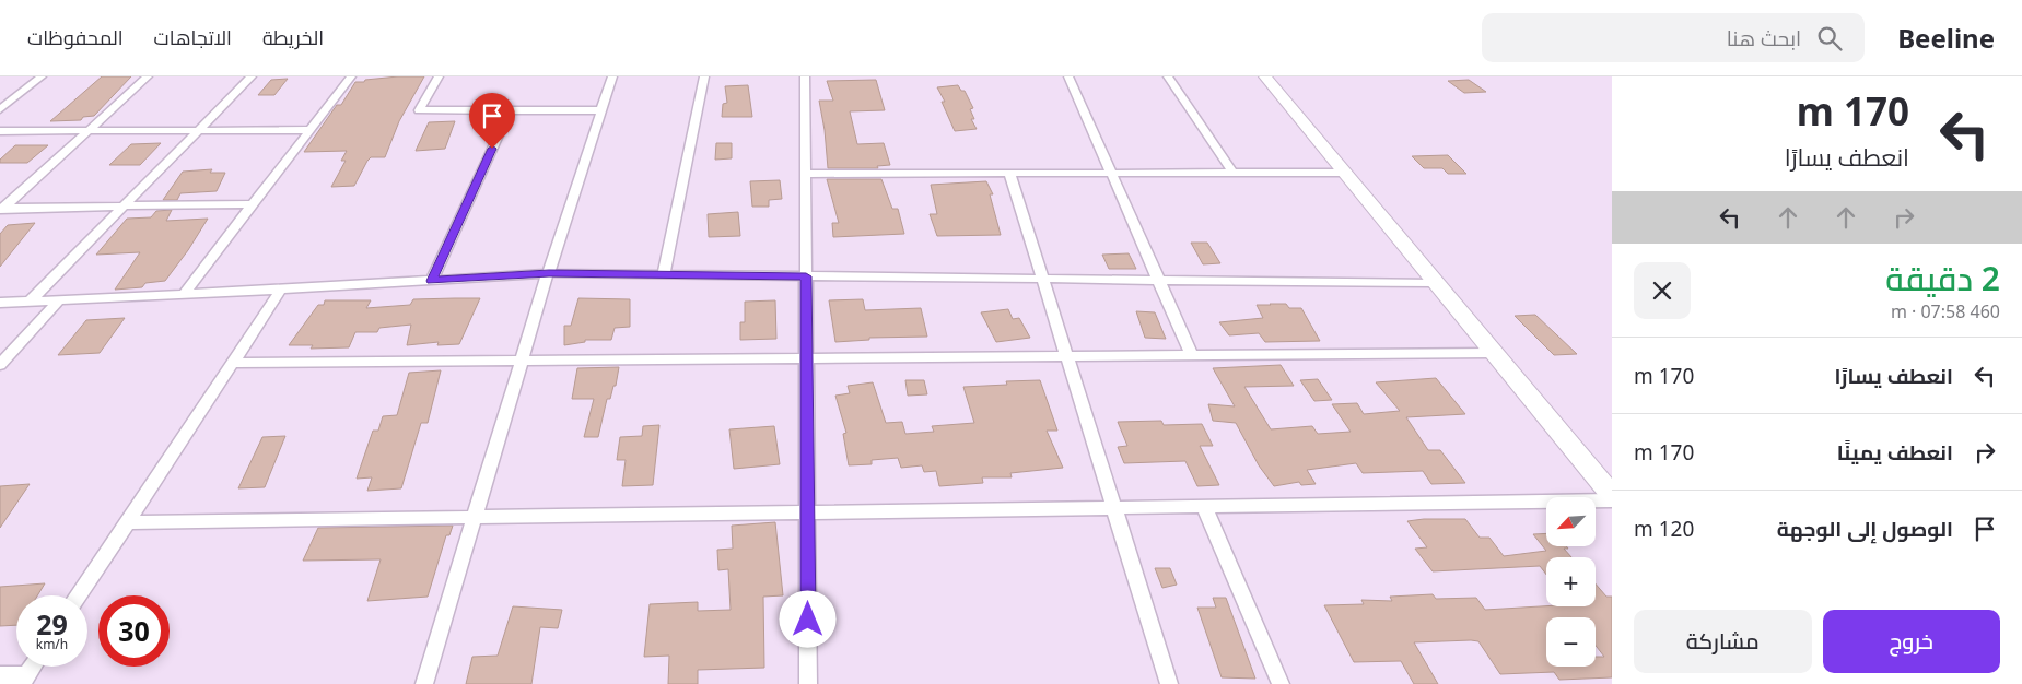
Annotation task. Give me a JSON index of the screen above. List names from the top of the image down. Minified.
{"north":"bottom left","page":{"header":"Beeline","search":"ابحث هنا","nav":["الخريطة","الاتجاهات","المحفوظات"],"turn":["170 m","انعطف يسارًا"],"heading":["2 دقيقة","460 m · 07:58"],"list":[{"name":"انعطف يسارًا","value":"170 m"},{"name":"انعطف يمينًا","value":"170 m"},{"name":"الوصول إلى الوجهة","value":"120 m"}],"map_buttons":["+","−"],"speed":"29 km/h","limit":"30","buttons":["خروج","مشاركة"]}}
